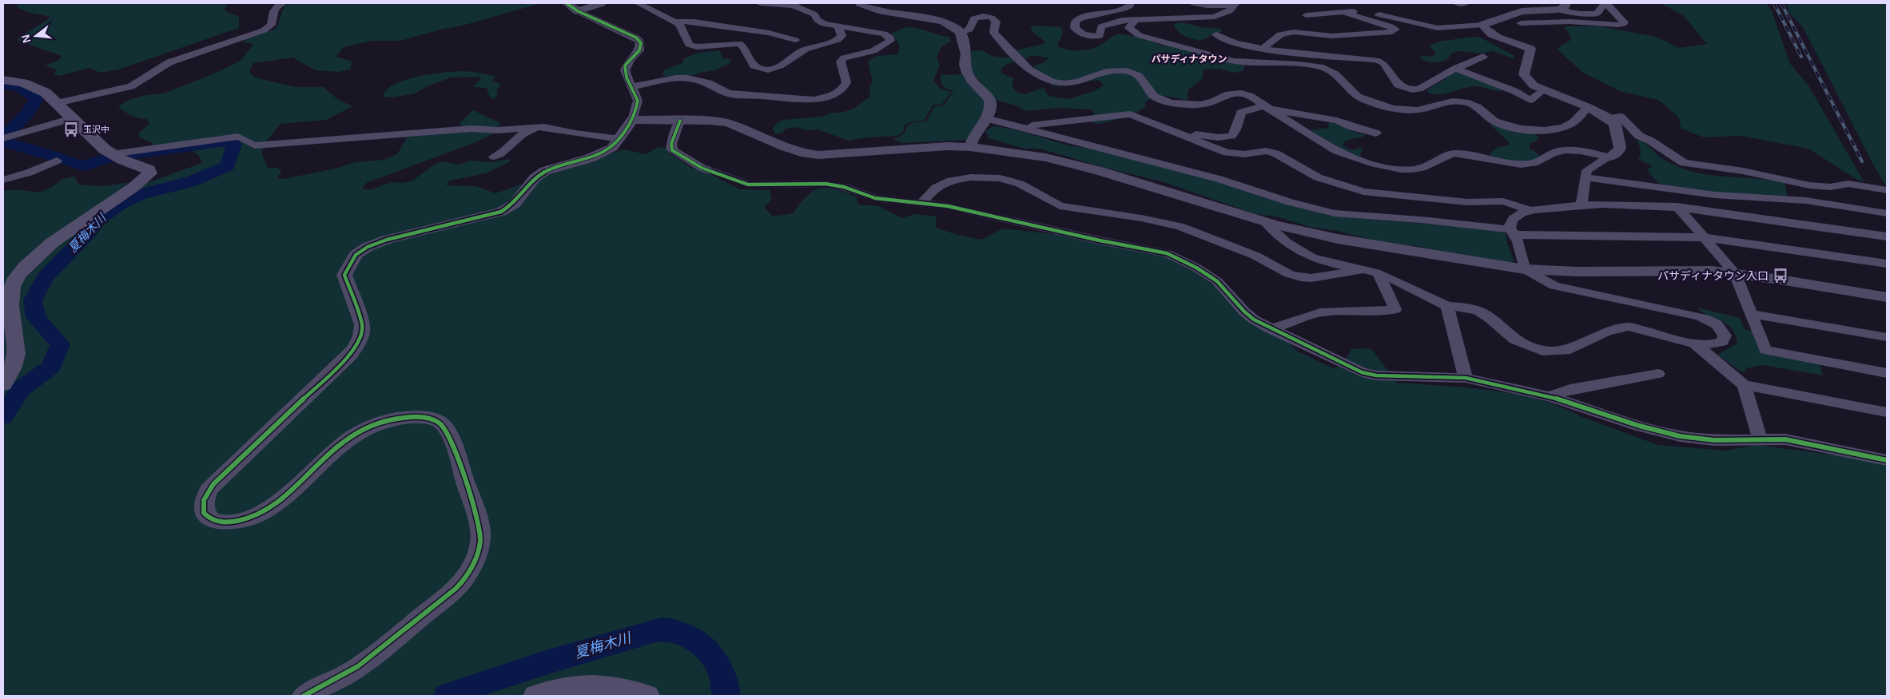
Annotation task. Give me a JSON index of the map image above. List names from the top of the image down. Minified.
{"districts":["パサディナタウン"],"water":["夏梅木川"],"places":{"bus stop":["玉沢中","パサディナタウン入口"]},"north":"left"}
